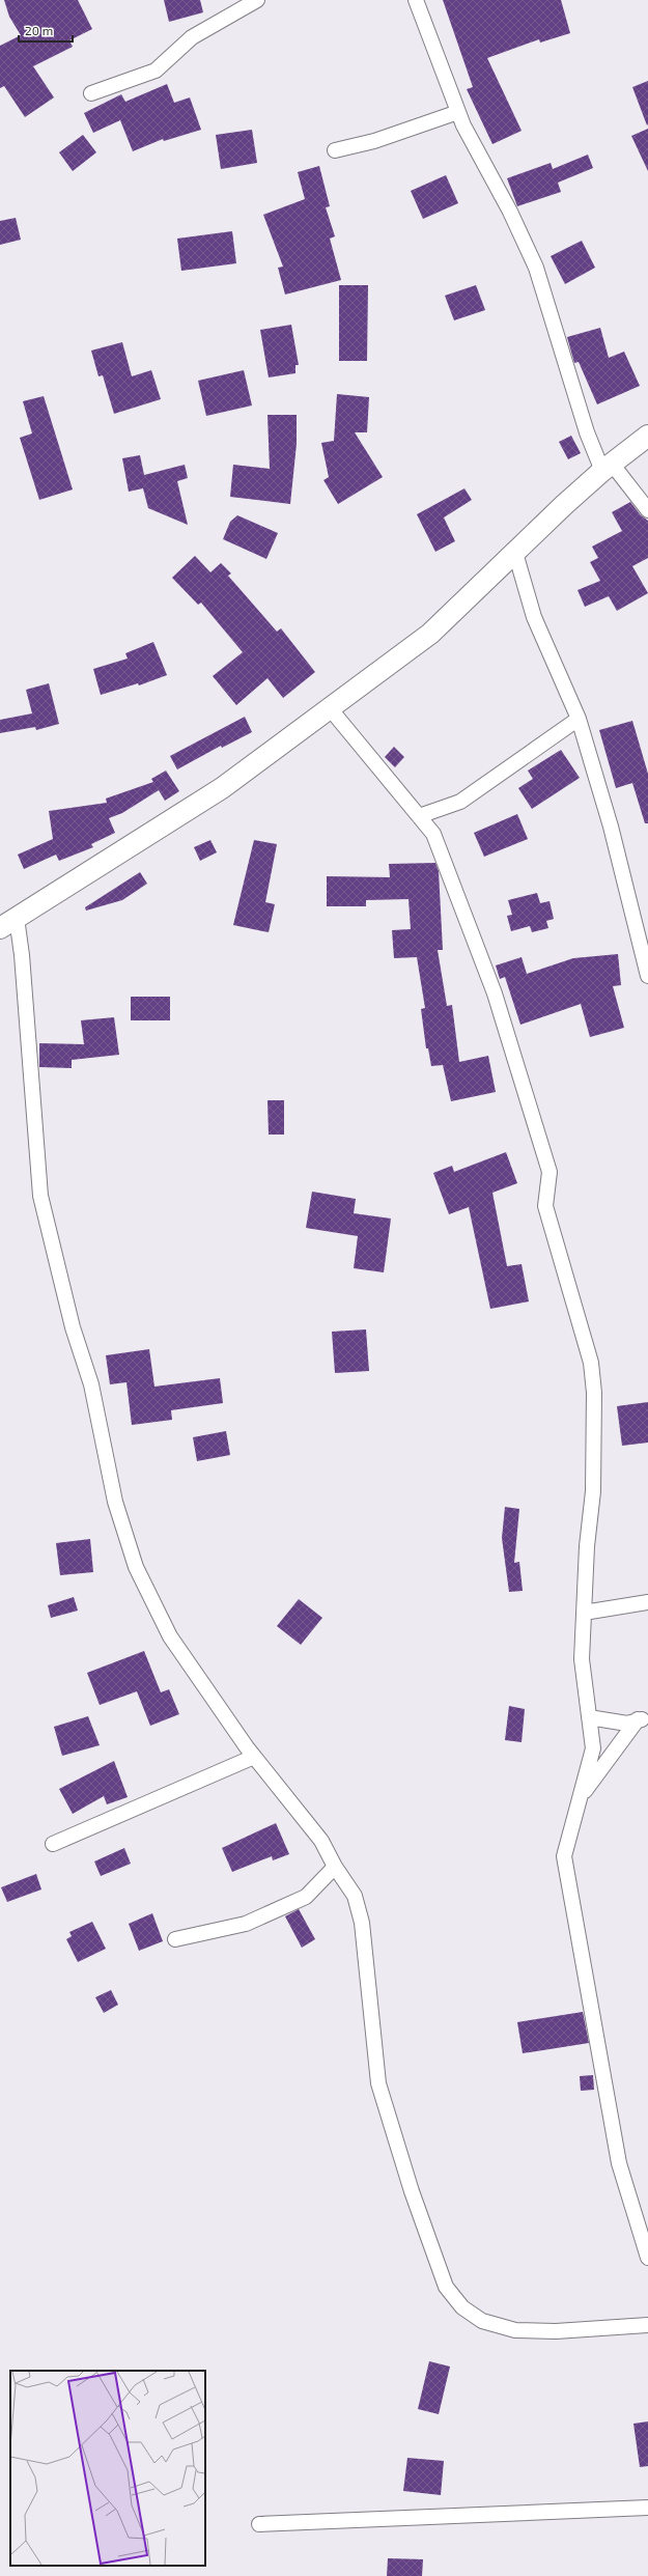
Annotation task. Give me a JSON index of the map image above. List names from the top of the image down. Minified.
{"scale_bar":"20 m"}
